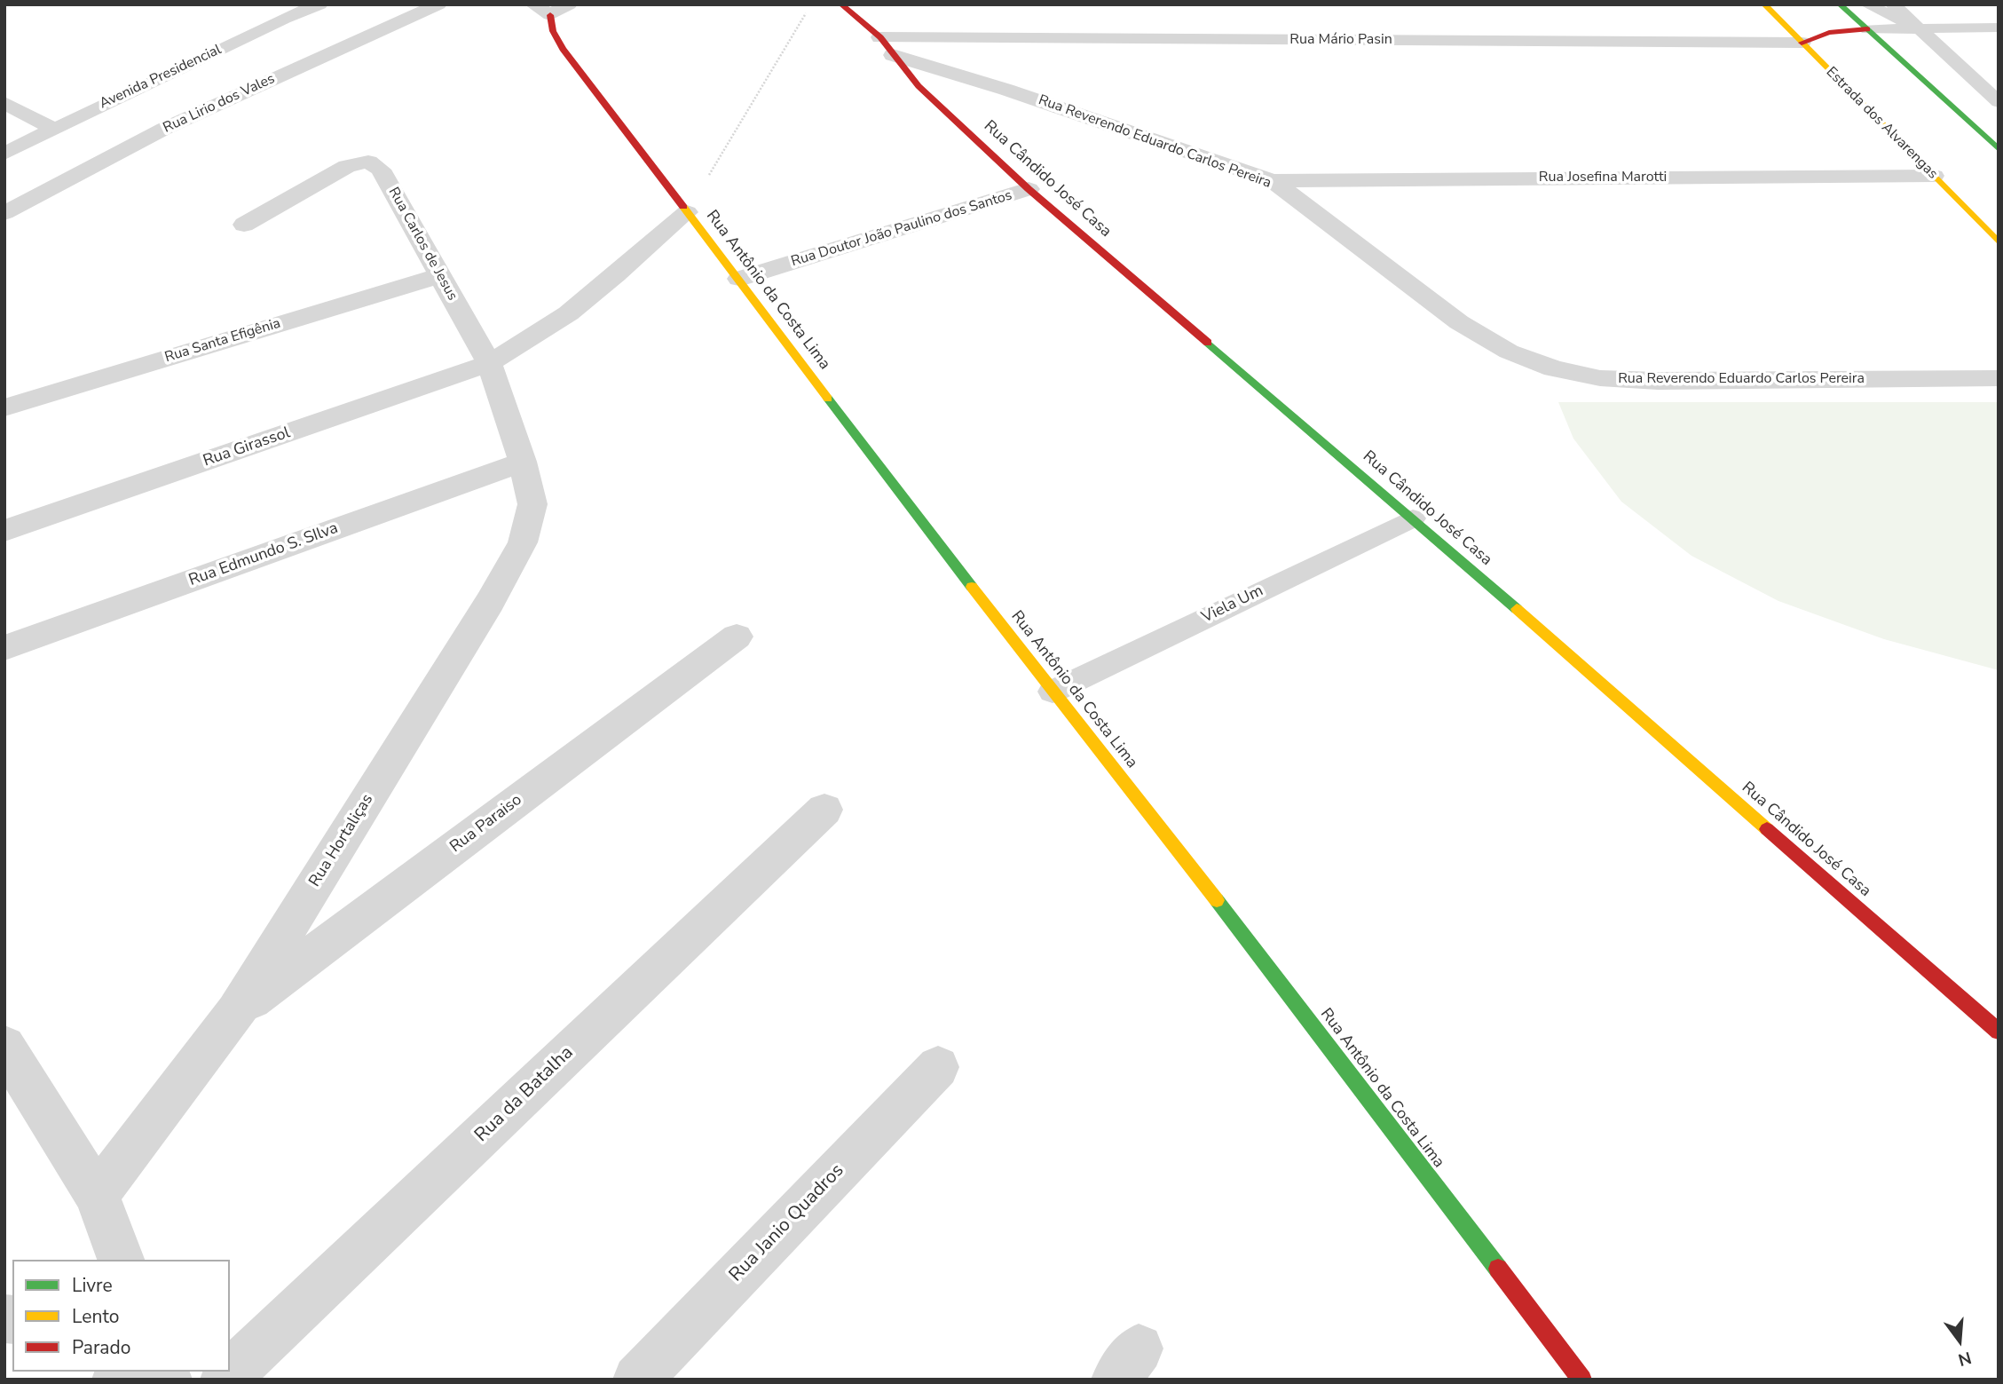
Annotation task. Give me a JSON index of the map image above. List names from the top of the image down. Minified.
{"streets":{"street":["Rua Mário Pasin","Avenida Presidencial","Rua Lirio dos Vales","Estrada dos Alvarengas","Rua Reverendo Eduardo Carlos Pereira","Rua Josefina Marotti","Rua Cândido José Casa","Rua Doutor João Paulino dos Santos","Rua Carlos de Jesus","Rua Antônio da Costa Lima","Rua Santa Efigênia","Rua Girassol","Rua Edmundo S. SIlva","Rua Paraiso","Rua Hortaliças","Rua da Batalha","Rua Janio Quadros"],"lane":["Viela Um"]},"crossings":[["Rua Mário Pasin","Estrada dos Alvarengas"],["Rua Mário Pasin","Rua Reverendo Eduardo Carlos Pereira"],["Rua Mário Pasin","Rua Cândido José Casa"],["Estrada dos Alvarengas","Rua Josefina Marotti"],["Rua Reverendo Eduardo Carlos Pereira","Rua Josefina Marotti"],["Rua Reverendo Eduardo Carlos Pereira","Rua Cândido José Casa"],["Rua Cândido José Casa","Rua Doutor João Paulino dos Santos"],["Rua Cândido José Casa","Viela Um"],["Rua Doutor João Paulino dos Santos","Rua Antônio da Costa Lima"],["Rua Carlos de Jesus","Rua Santa Efigênia"],["Rua Carlos de Jesus","Rua Girassol"],["Rua Carlos de Jesus","Rua Edmundo S. SIlva"],["Rua Carlos de Jesus","Rua Hortaliças"],["Rua Antônio da Costa Lima","Rua Girassol"],["Rua Antônio da Costa Lima","Viela Um"],["Rua Edmundo S. SIlva","Rua Hortaliças"],["Rua Paraiso","Rua Hortaliças"]],"legend":["Livre","Lento","Parado"],"north":"bottom"}
